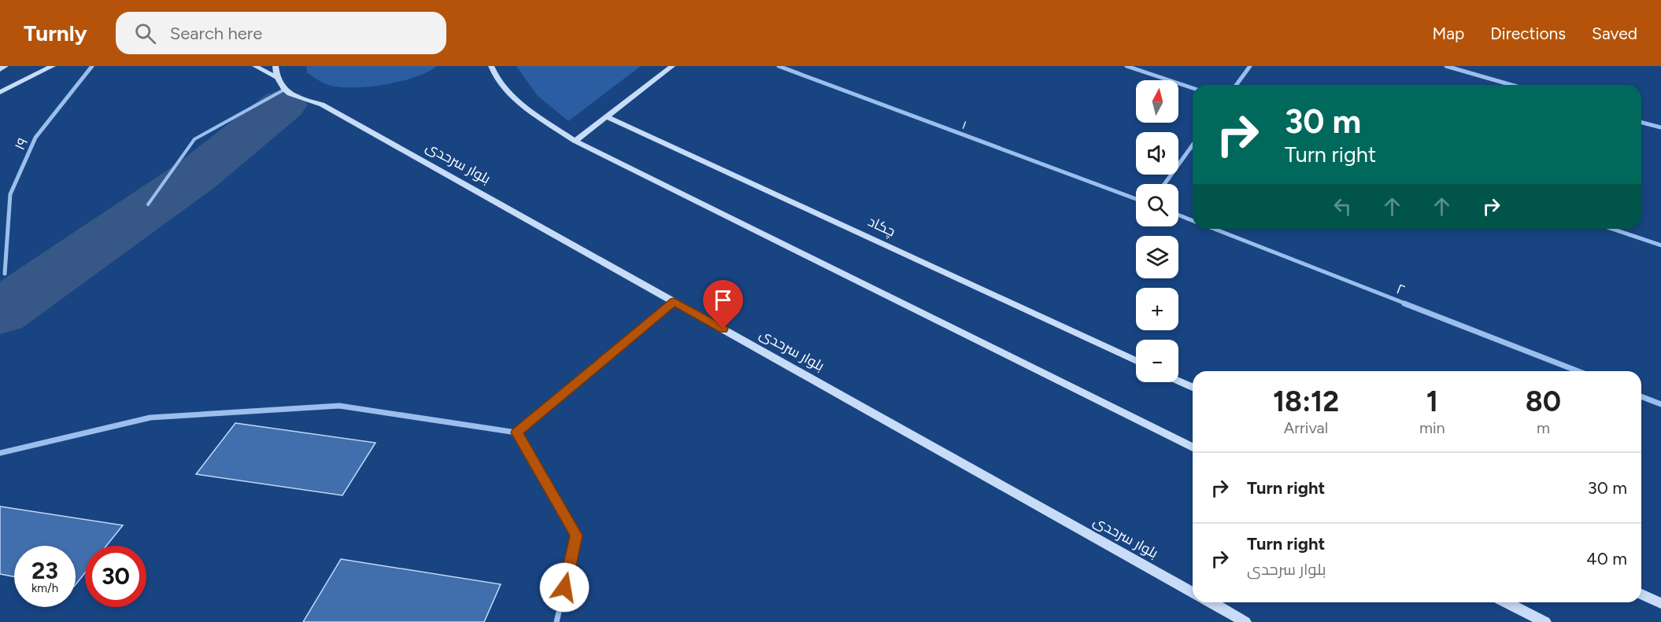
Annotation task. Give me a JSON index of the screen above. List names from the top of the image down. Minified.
{"streets":{"main road":["بلوار سرحدی","چکاد"],"street":["۱","۱۹","۲"]},"north":"top","page":{"header":"Turnly","search":"Search here","nav":["Map","Directions","Saved"],"map_buttons":["+","−"],"turn":["30 m","Turn right"],"eta":["18:12","Arrival","1","min","80","m"],"list":[{"name":"Turn right","value":"30 m"},{"name":"Turn right","note":"بلوار سرحدی","value":"40 m"}],"speed":"23 km/h","limit":"30"}}
